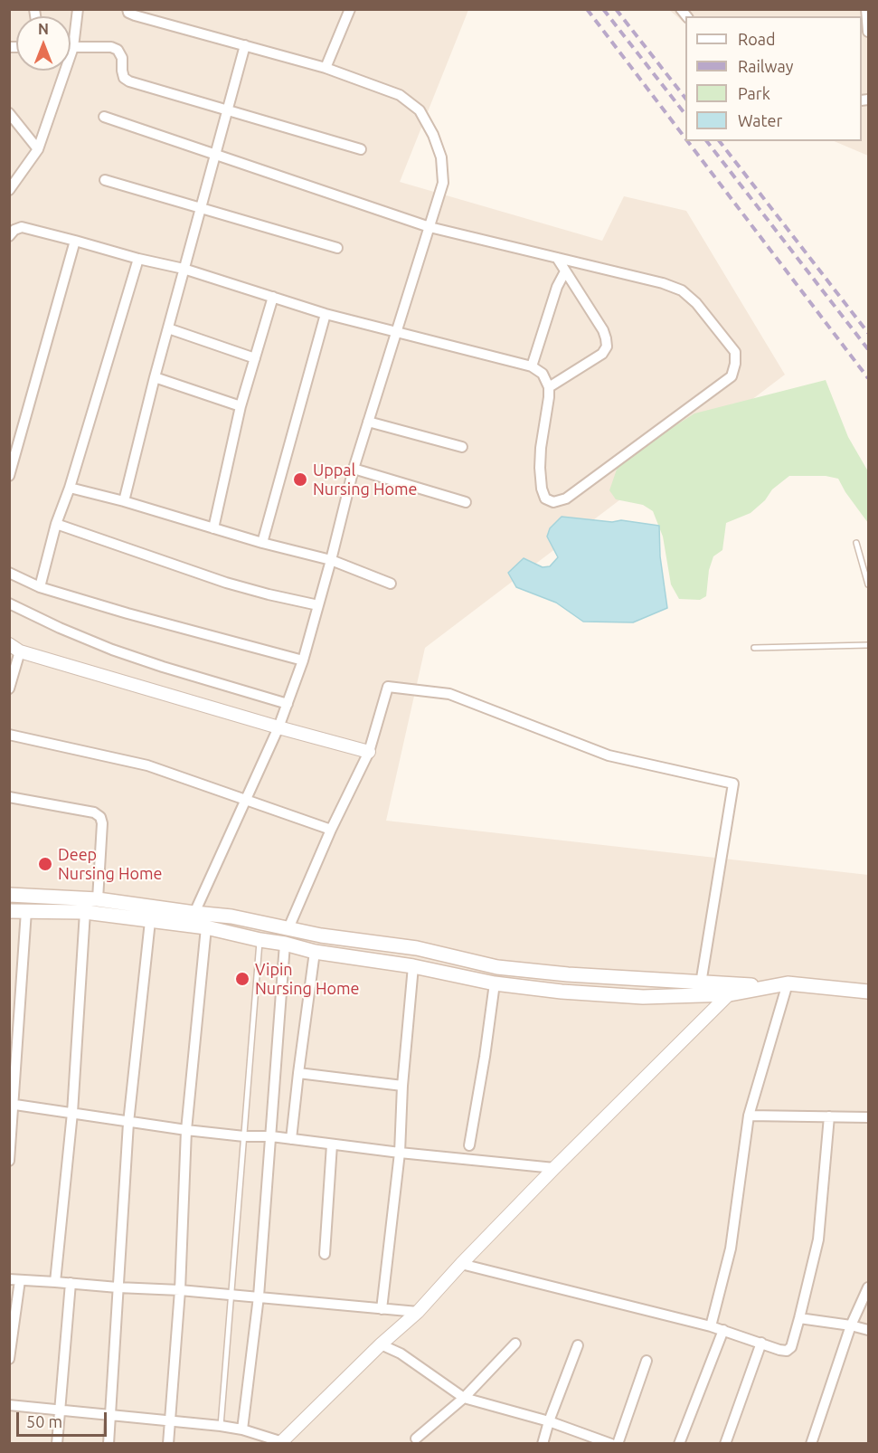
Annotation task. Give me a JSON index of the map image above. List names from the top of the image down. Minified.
{"places":["Uppal Nursing Home","Deep Nursing Home","Vipin Nursing Home"],"legend":["Road","Railway","Park","Water"],"scale_bar":"50 m","north":"top"}
